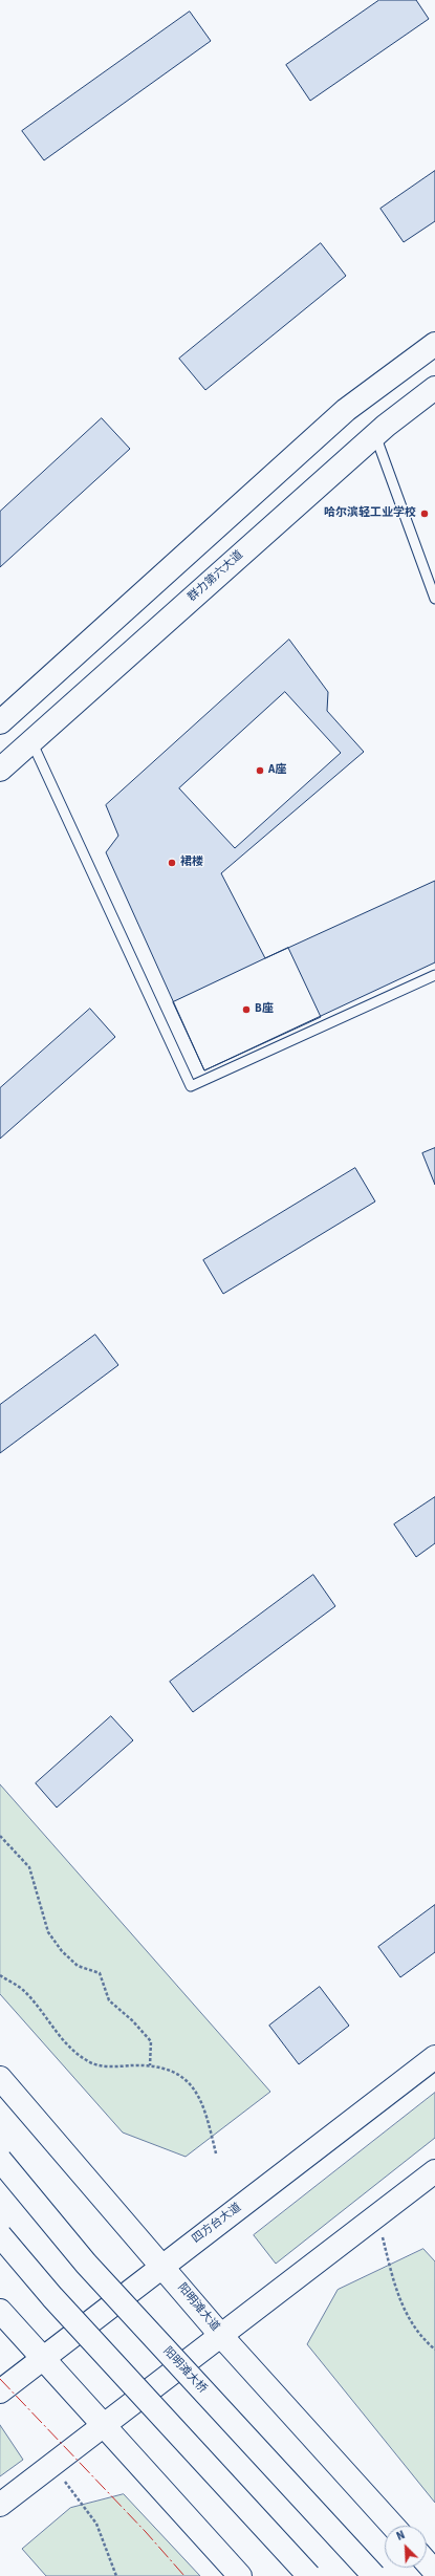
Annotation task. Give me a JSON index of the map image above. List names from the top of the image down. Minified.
{"streets":{"main road":["群力第六大道","四方台大道","阳明滩大道","阳明滩大桥"]},"crossings":[["四方台大道","阳明滩大道"]],"places":["哈尔滨轻工业学校","A座","裙楼","B座"],"north":"top left"}
